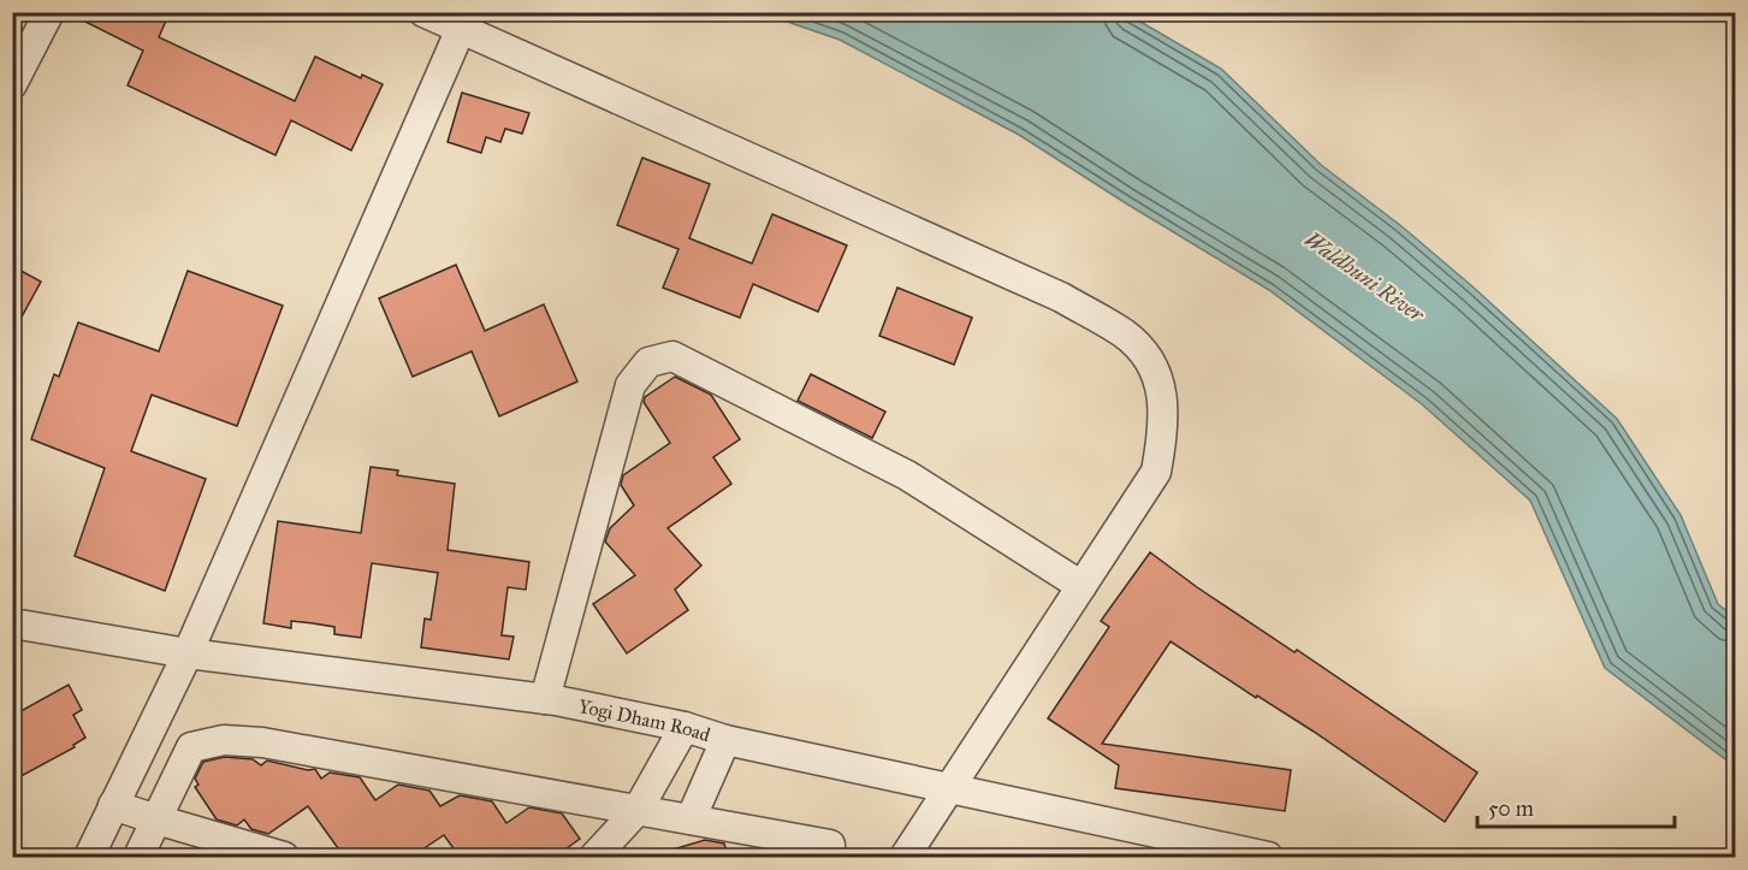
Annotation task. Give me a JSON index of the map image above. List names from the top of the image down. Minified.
{"streets":{"street":["Yogi Dham Road"]},"water":["Waldhuni River"],"scale_bar":"50 m"}
